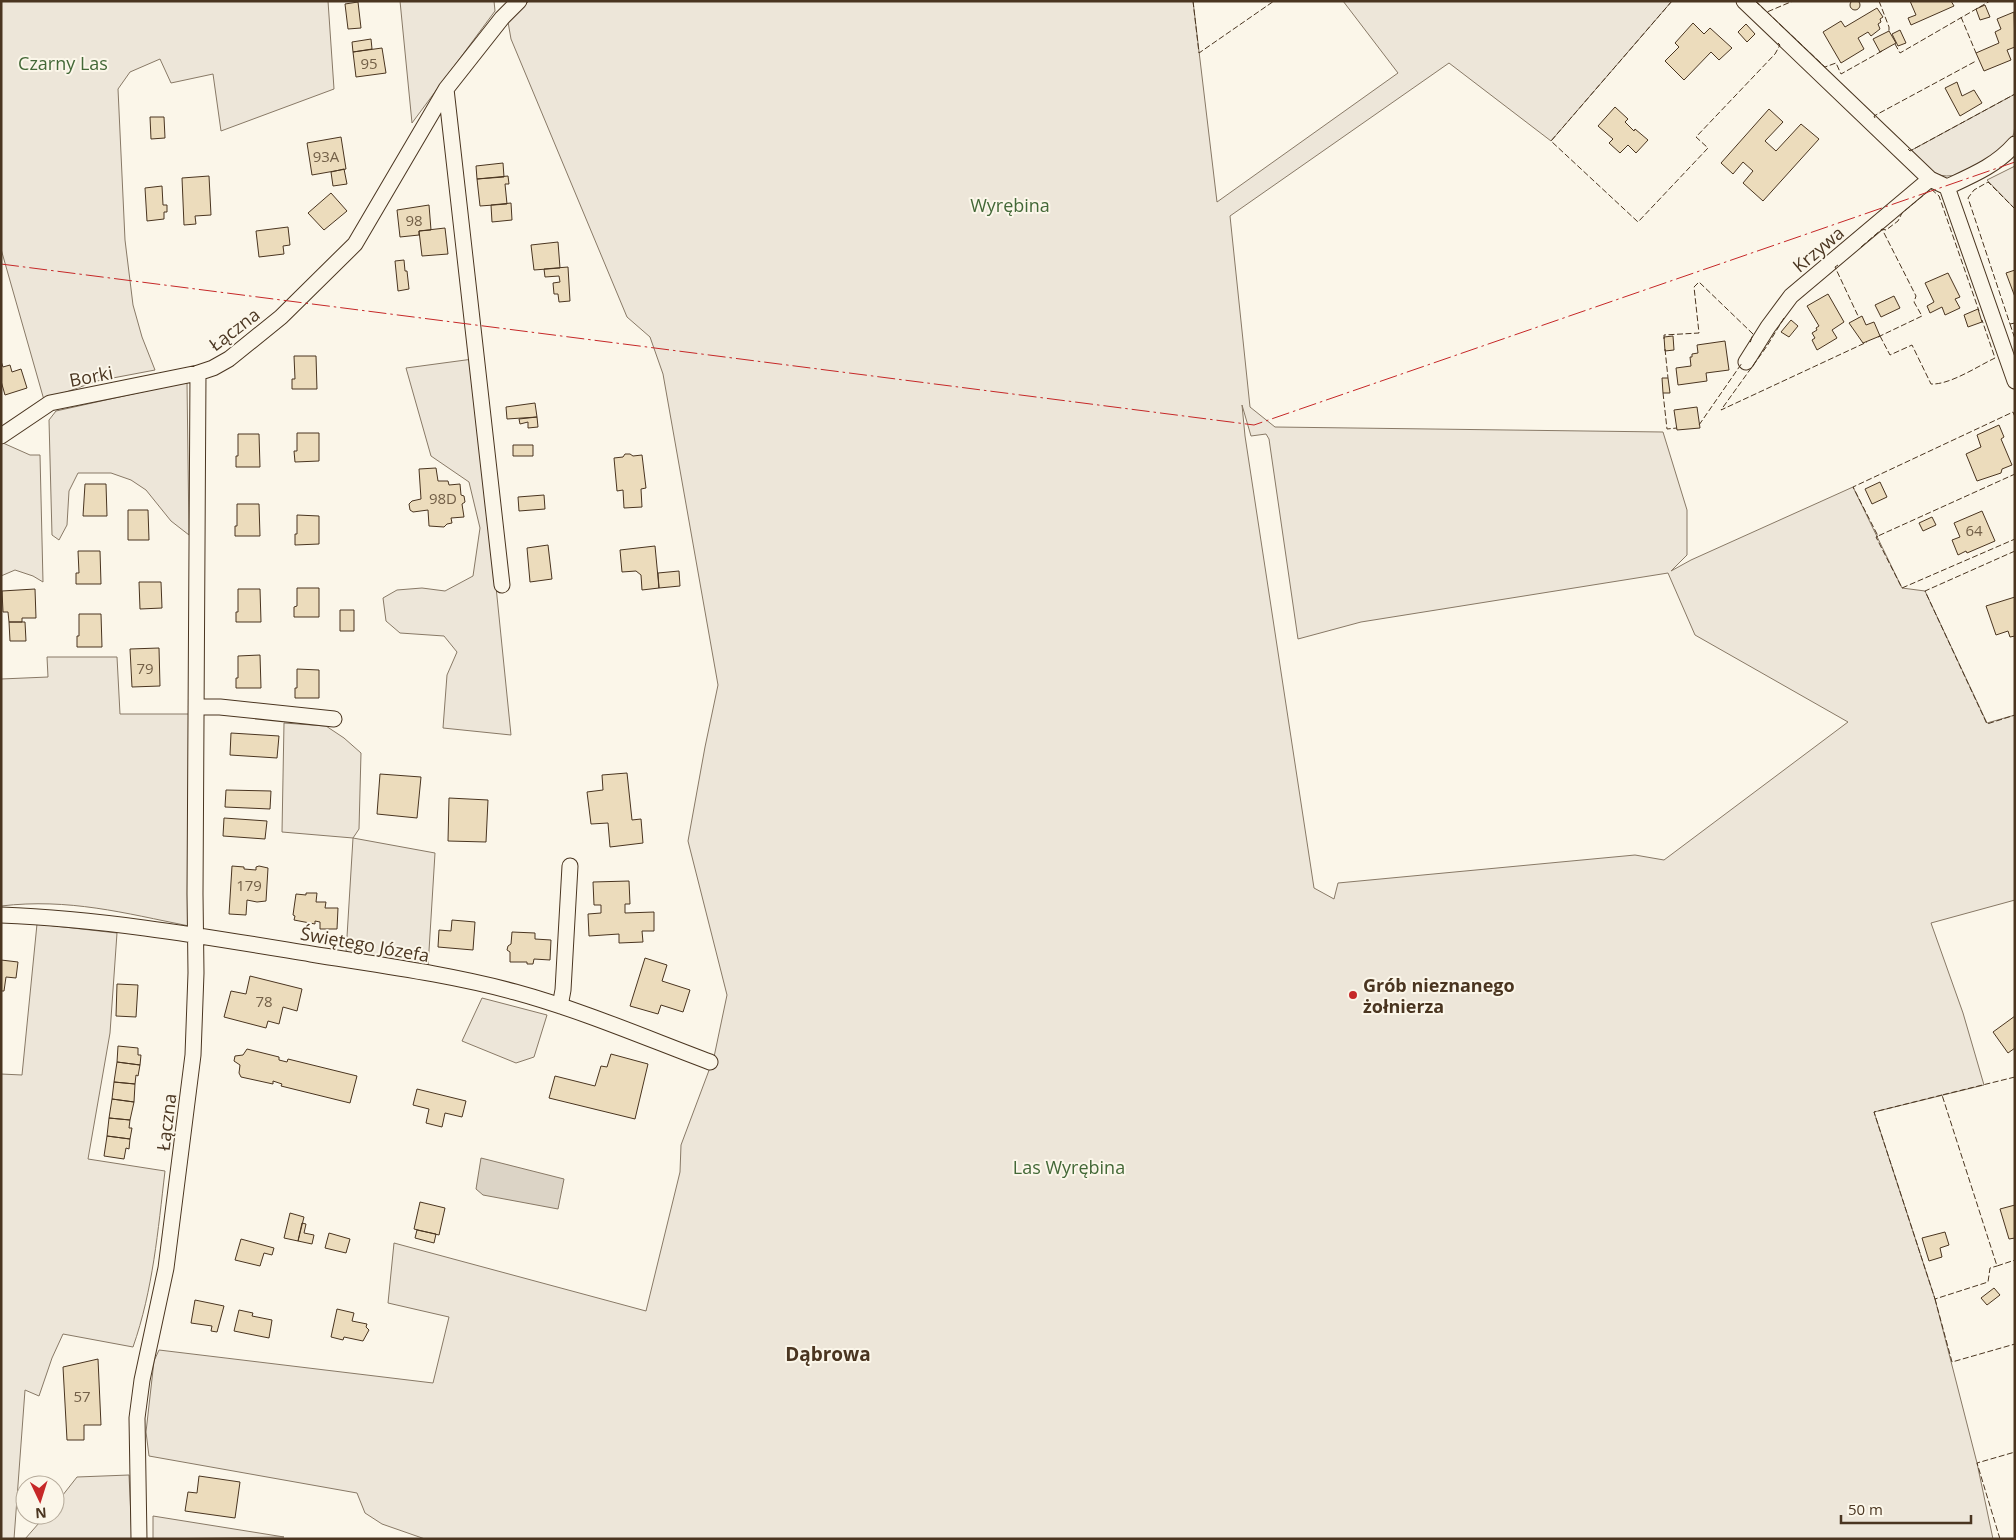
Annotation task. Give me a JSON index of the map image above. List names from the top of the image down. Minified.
{"streets":{"street":["Krzywa","Łączna","Borki","Świętego Józefa"]},"crossings":[["Łączna","Borki"],["Łączna","Świętego Józefa"]],"districts":["Dąbrowa"],"parks":["Czarny Las","Wyrębina","Las Wyrębina"],"places":["Grób nieznanego żołnierza"],"house_numbers":["95","93A","98","98D","64","79","179","78","57"],"scale_bar":"50 m","north":"bottom"}
